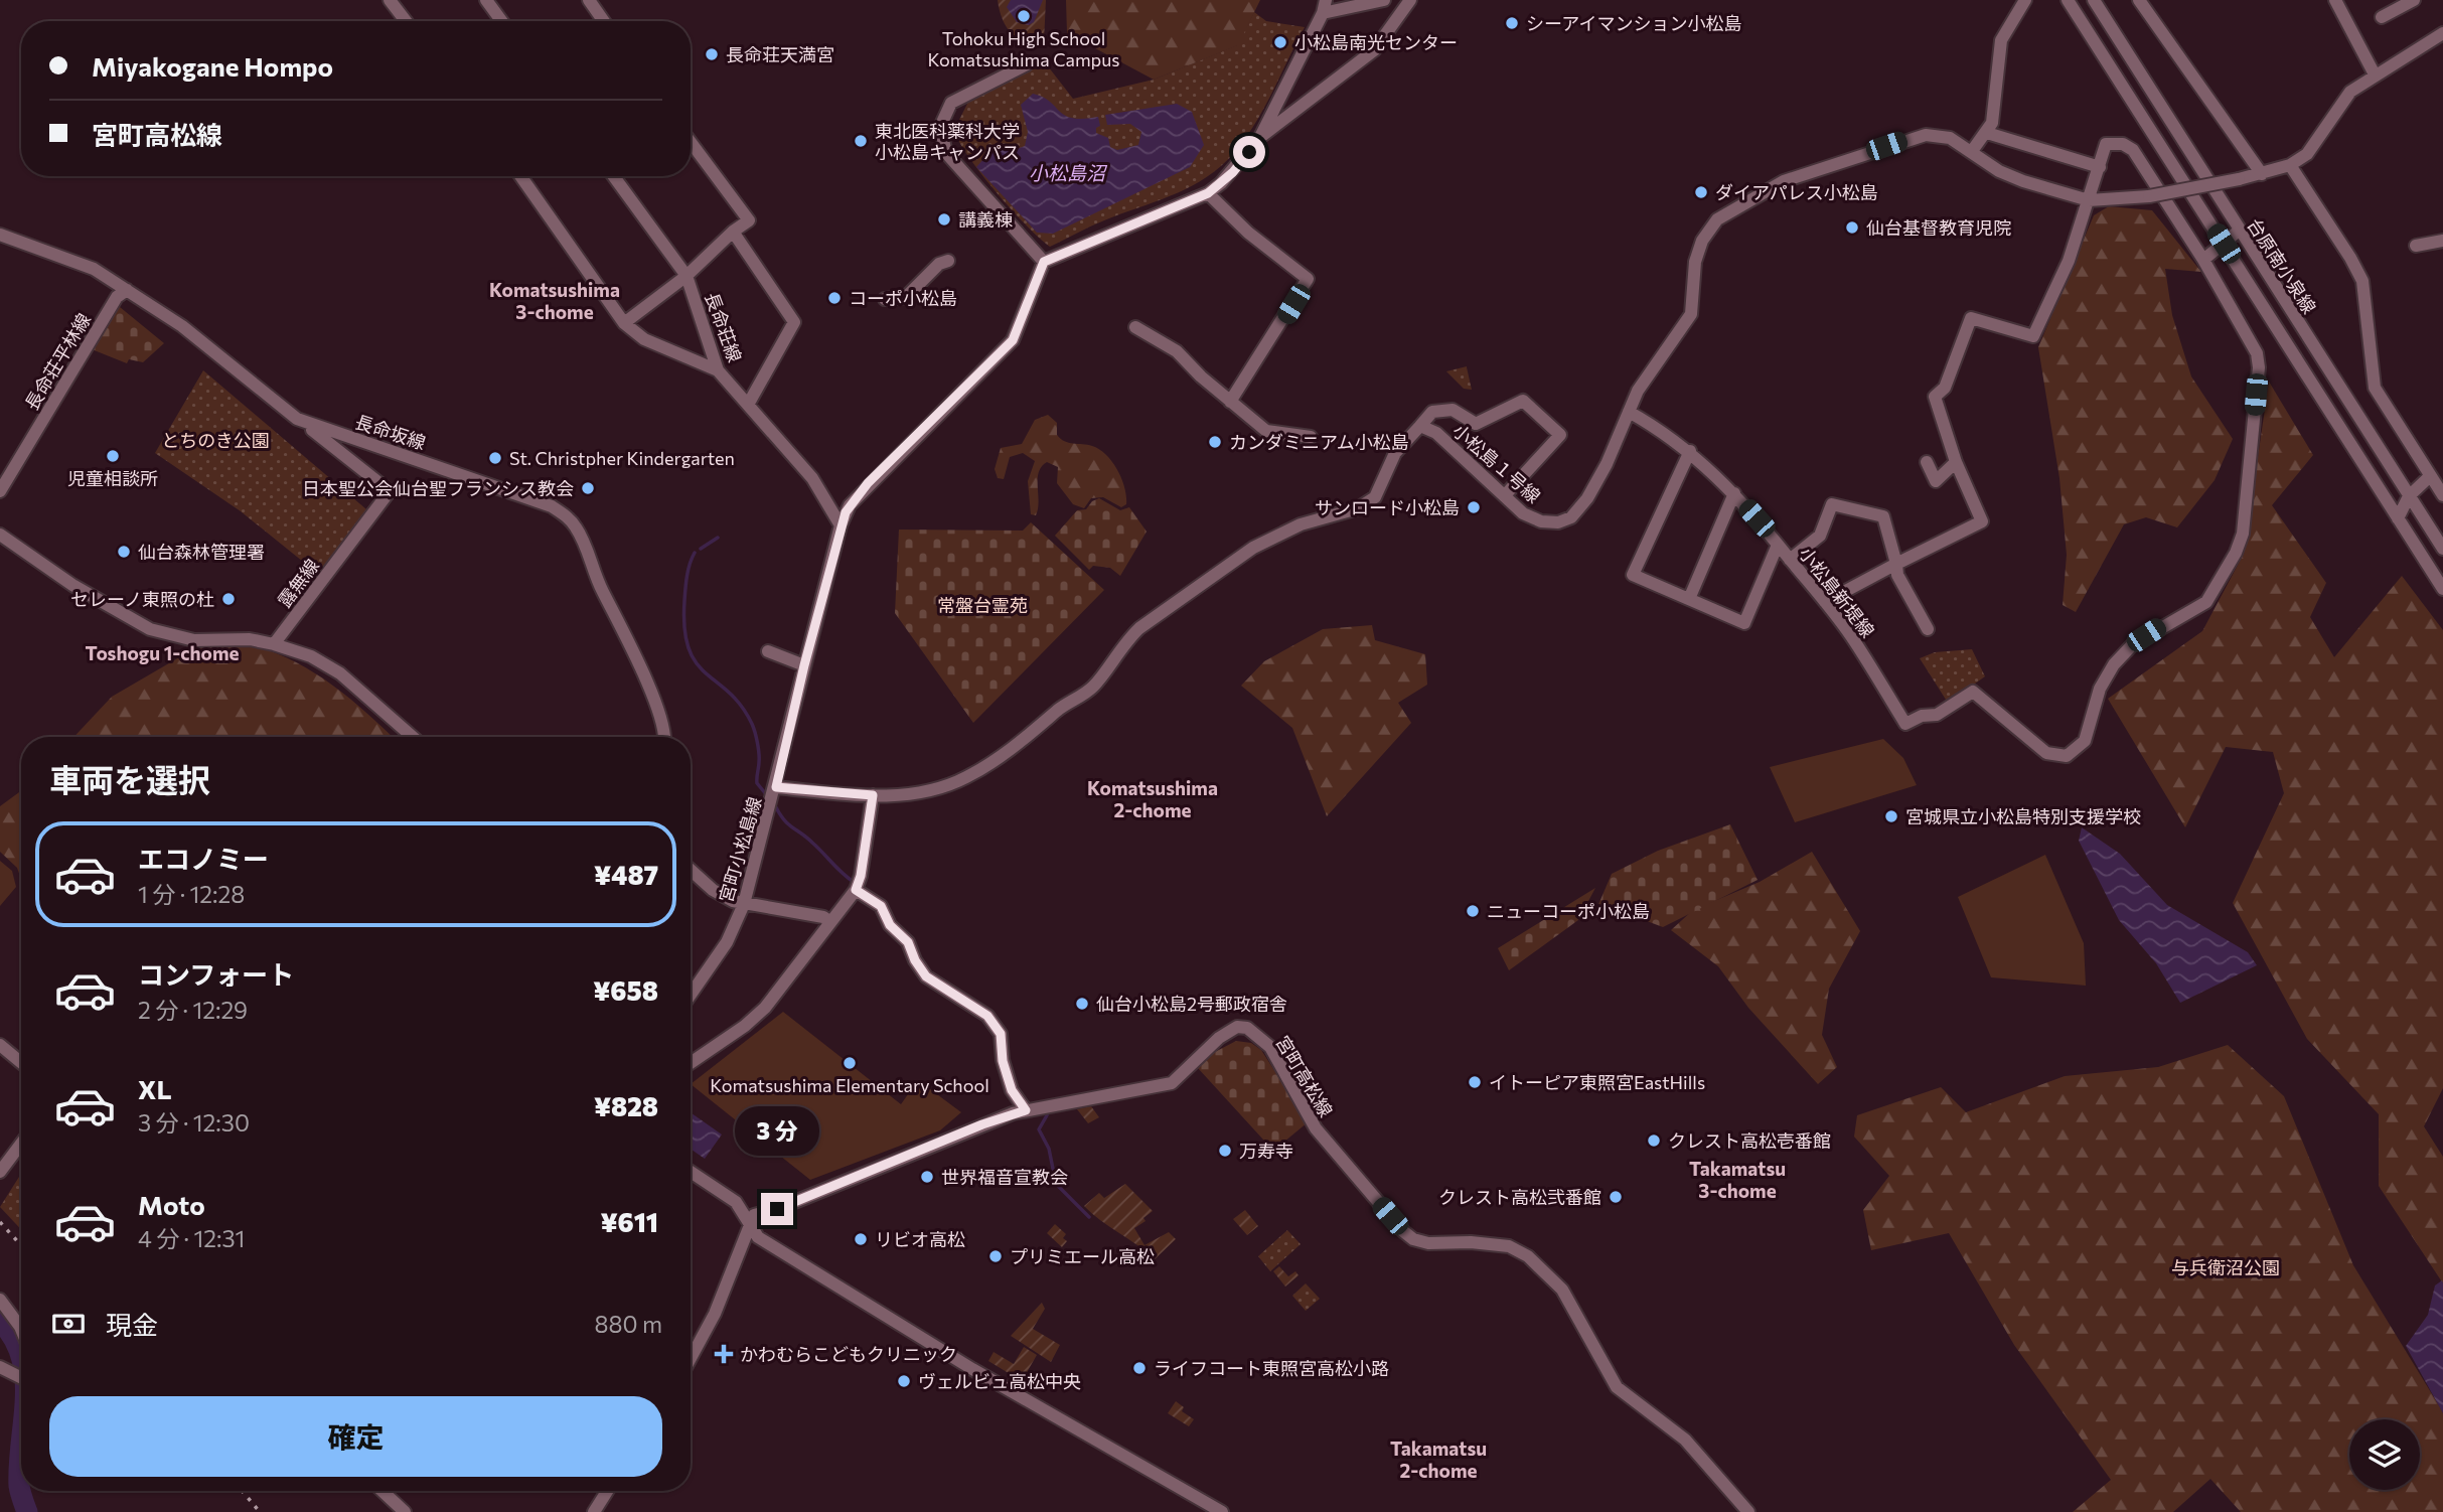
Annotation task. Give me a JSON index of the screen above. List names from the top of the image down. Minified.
{"streets":{"street":["台原南小泉線","長命荘線","長命荘平林線","長命坂線","小松島１号線","露無線","小松島新堤線","宮町小松島線","宮町高松線"]},"crossings":[["長命荘線","宮町小松島線"],["長命荘平林線","長命坂線"],["長命坂線","露無線"],["小松島１号線","小松島新堤線"]],"districts":["Komatsushima 3-chome","Toshogu 1-chome","Komatsushima 2-chome","Takamatsu 3-chome","Takamatsu 2-chome"],"water":["小松島沼"],"parks":["とちのき公園","常盤台霊苑","与兵衛沼公園"],"places":{"other":["Tohoku High School Komatsushima Campus","シーアイマンション小松島","小松島南光センター","長命荘天満宮","東北医科薬科大学 小松島キャンパス","ダイアパレス小松島","講義棟","仙台基督教育児院","コーポ小松島","カンダミニアム小松島","児童相談所","St. Christpher Kindergarten","日本聖公会仙台聖フランシス教会","サンロード小松島","仙台森林管理署","セレーノ東照の杜","宮城県立小松島特別支援学校","ニューコーポ小松島","仙台小松島2号郵政宿舎","Komatsushima Elementary School","イトーピア東照宮EastHills","クレスト高松壱番館","万寿寺","世界福音宣教会","クレスト高松弐番館","リビオ高松","プリミエール高松","ライフコート東照宮高松小路","ヴェルビュ高松中央"],"health":["かわむらこどもクリニック"]},"page":{"banner":["Miyakogane Hompo","宮町高松線"],"heading":"車両を選択","list":[{"name":"エコノミー","note":"1 分 · 12:28","value":"¥487"},{"name":"コンフォート","note":"2 分 · 12:29","value":"¥658"},{"name":"XL","note":"3 分 · 12:30","value":"¥828"},{"name":"Moto","note":"4 分 · 12:31","value":"¥611"}],"bubble":"3 分","pay":["現金","880 m"],"buttons":"確定"}}
